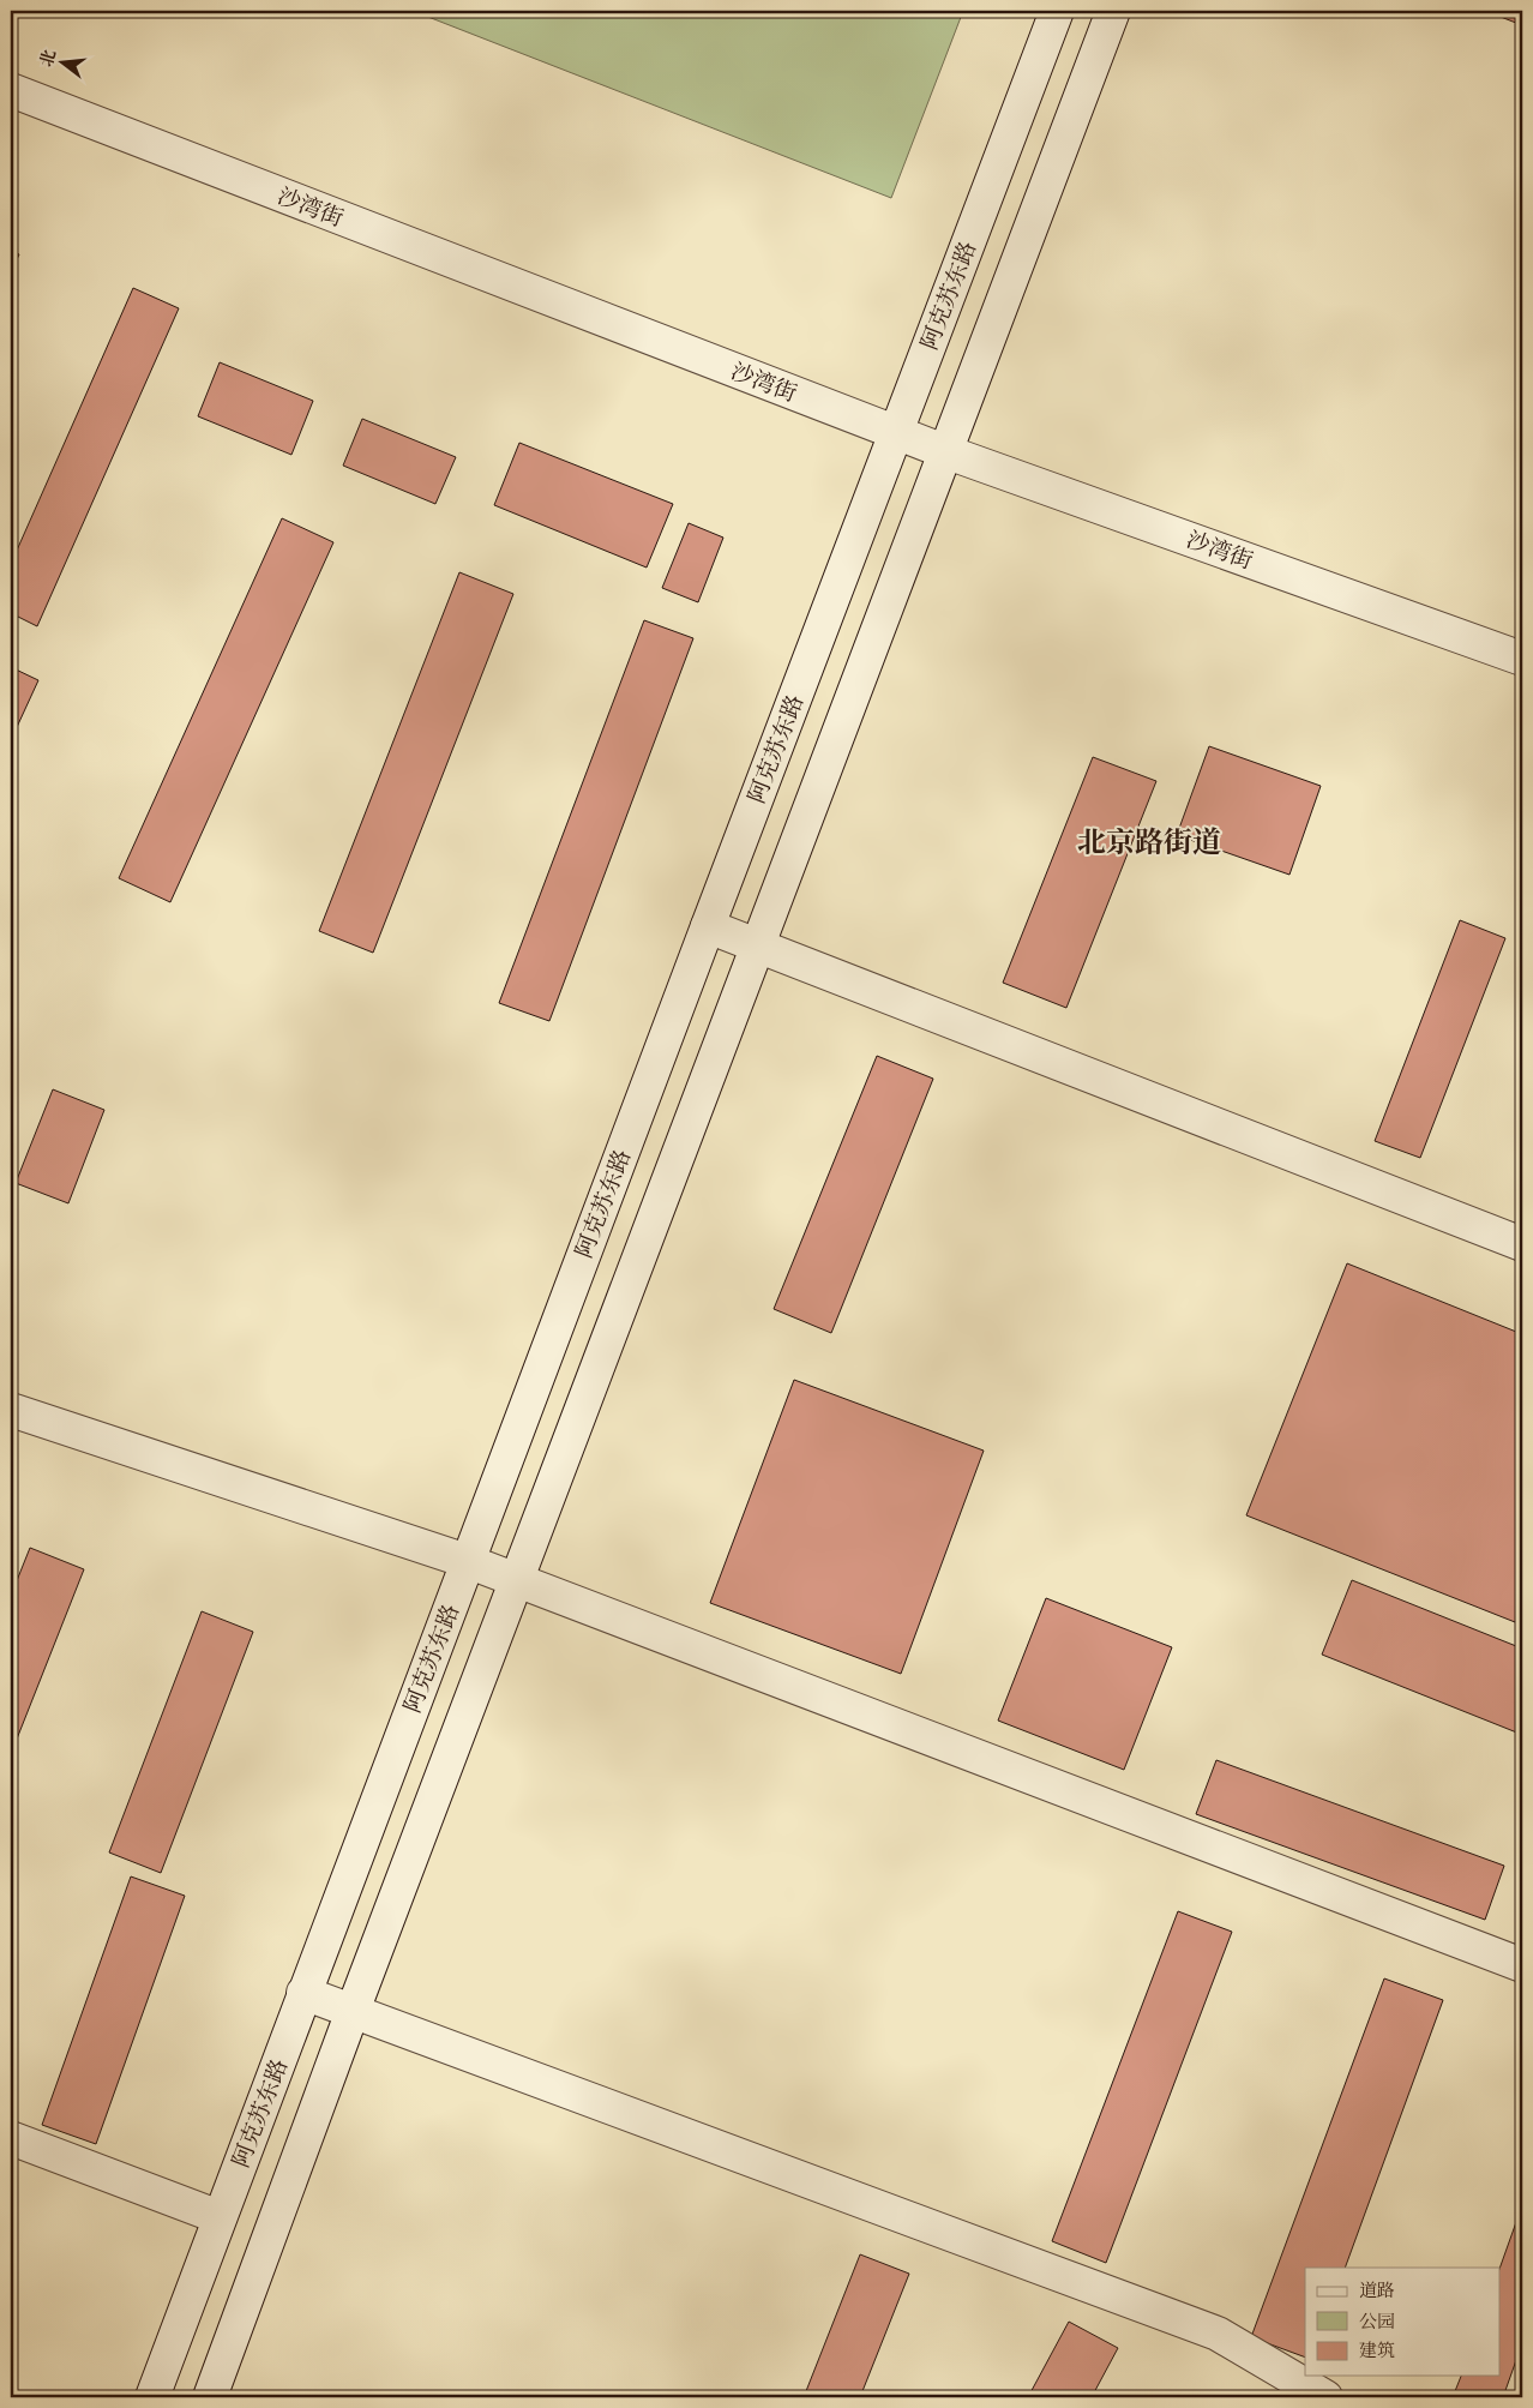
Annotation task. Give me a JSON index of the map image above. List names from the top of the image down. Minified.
{"streets":{"street":["沙湾街","阿克苏东路"]},"crossings":[["沙湾街","阿克苏东路"]],"districts":["北京路街道"],"legend":["道路","公园","建筑"],"north":"left"}
